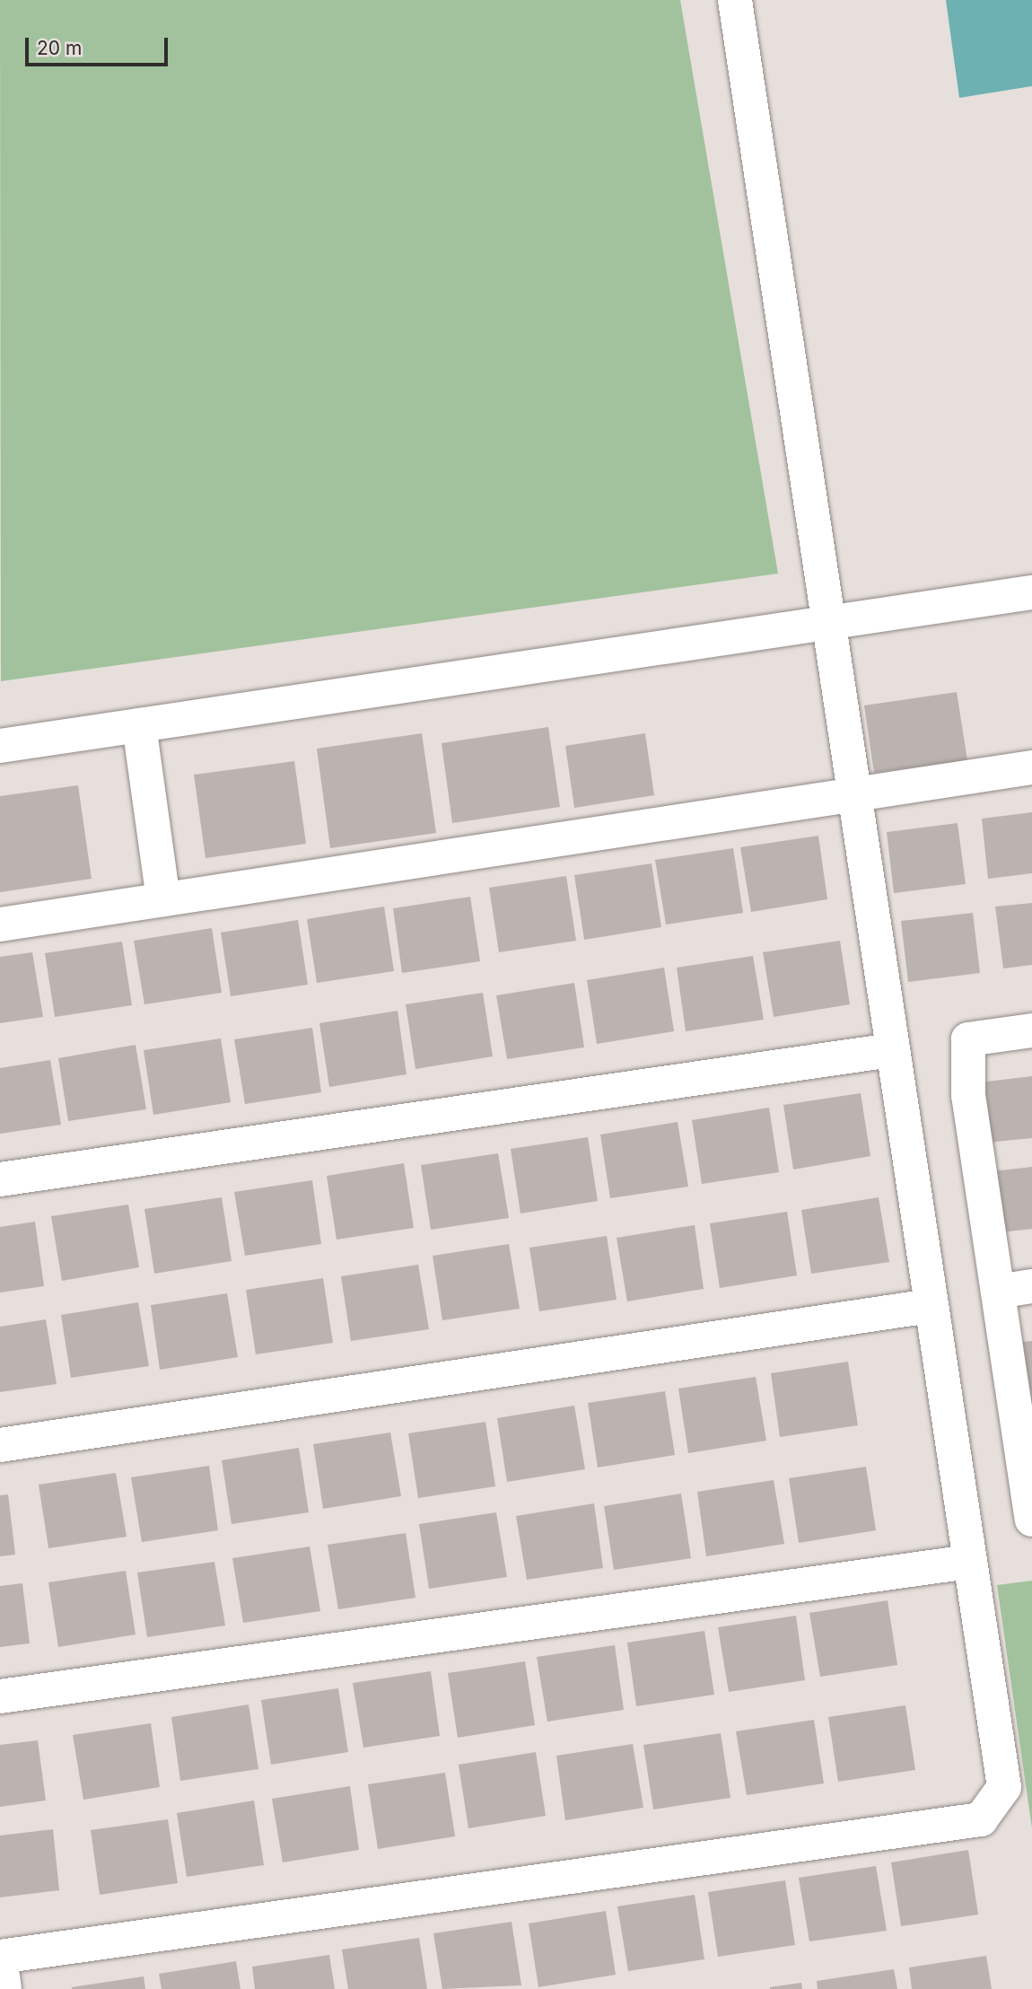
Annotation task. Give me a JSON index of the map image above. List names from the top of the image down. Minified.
{"scale_bar":"20 m"}
